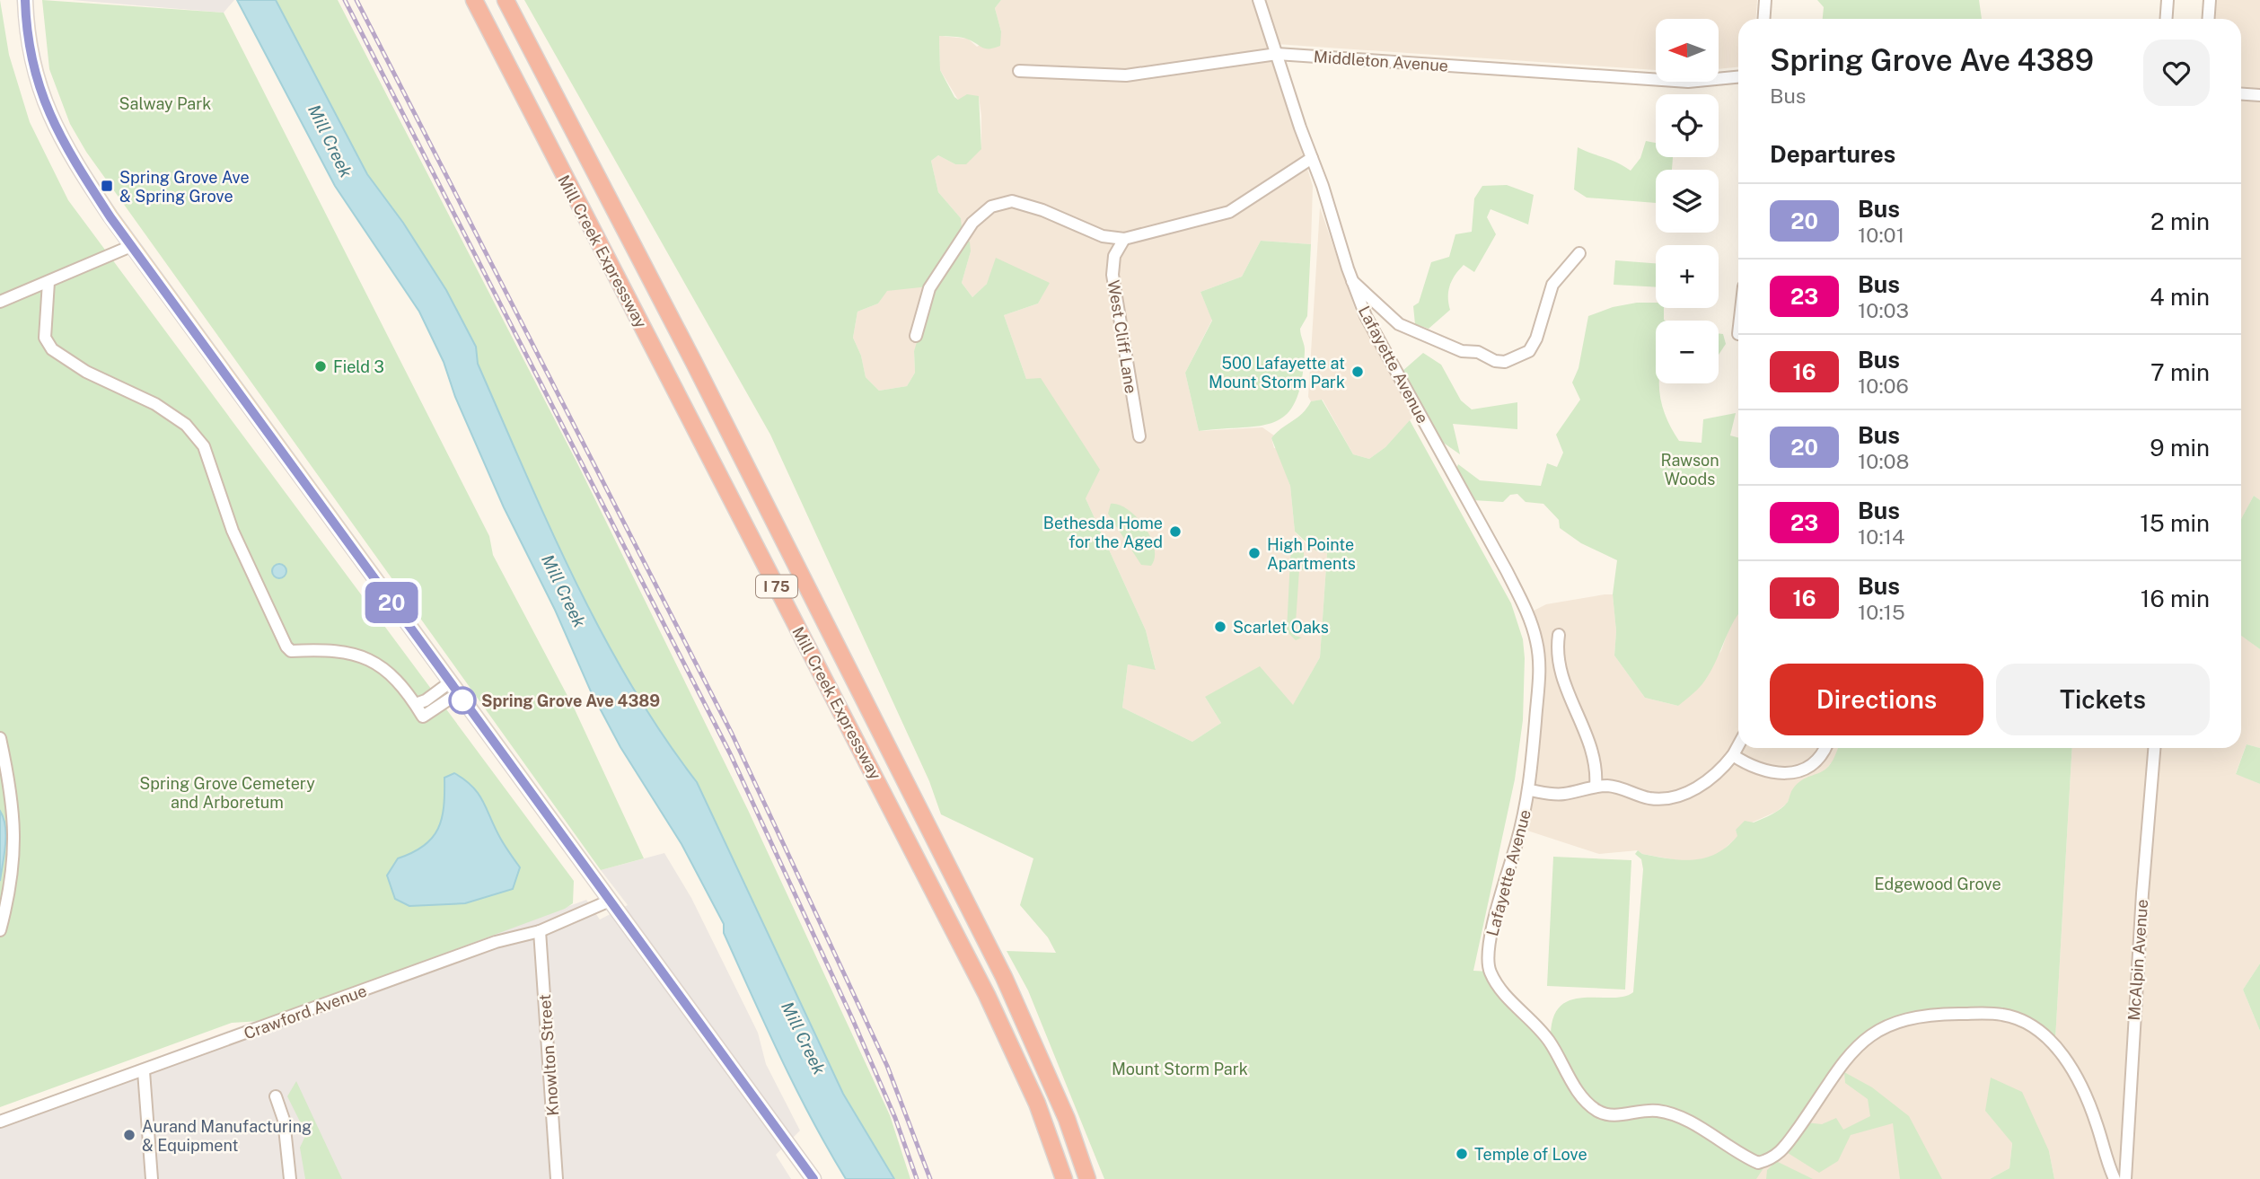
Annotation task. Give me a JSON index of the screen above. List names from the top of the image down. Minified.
{"streets":{"highway":["Mill Creek Expressway","I 75"],"street":["Middleton Avenue","West Cliff Lane","Lafayette Avenue","McAlpin Avenue","Crawford Avenue","Knowlton Street"]},"crossings":[["Middleton Avenue","Lafayette Avenue"],["Crawford Avenue","Knowlton Street"]],"water":["Mill Creek"],"parks":["Salway Park","Rawson Woods","Spring Grove Cemetery and Arboretum","Edgewood Grove","Mount Storm Park"],"places":{"transit":["Spring Grove Ave & Spring Grove"],"other":["Field 3","500 Lafayette at Mount Storm Park","Bethesda Home for the Aged","High Pointe Apartments","Scarlet Oaks","Spring Grove Ave 4389","Aurand Manufacturing & Equipment","Temple of Love"]},"lines":["bus line 20"],"north":"left","page":{"on_map":"20","map_buttons":["+","−"],"heading":[["Spring Grove Ave 4389","Bus"],"Departures"],"list":[{"mark":"20","name":"Bus","note":"10:01","value":"2 min"},{"mark":"23","name":"Bus","note":"10:03","value":"4 min"},{"mark":"16","name":"Bus","note":"10:06","value":"7 min"},{"mark":"20","name":"Bus","note":"10:08","value":"9 min"},{"mark":"23","name":"Bus","note":"10:14","value":"15 min"},{"mark":"16","name":"Bus","note":"10:15","value":"16 min"}],"buttons":["Directions","Tickets"]}}
